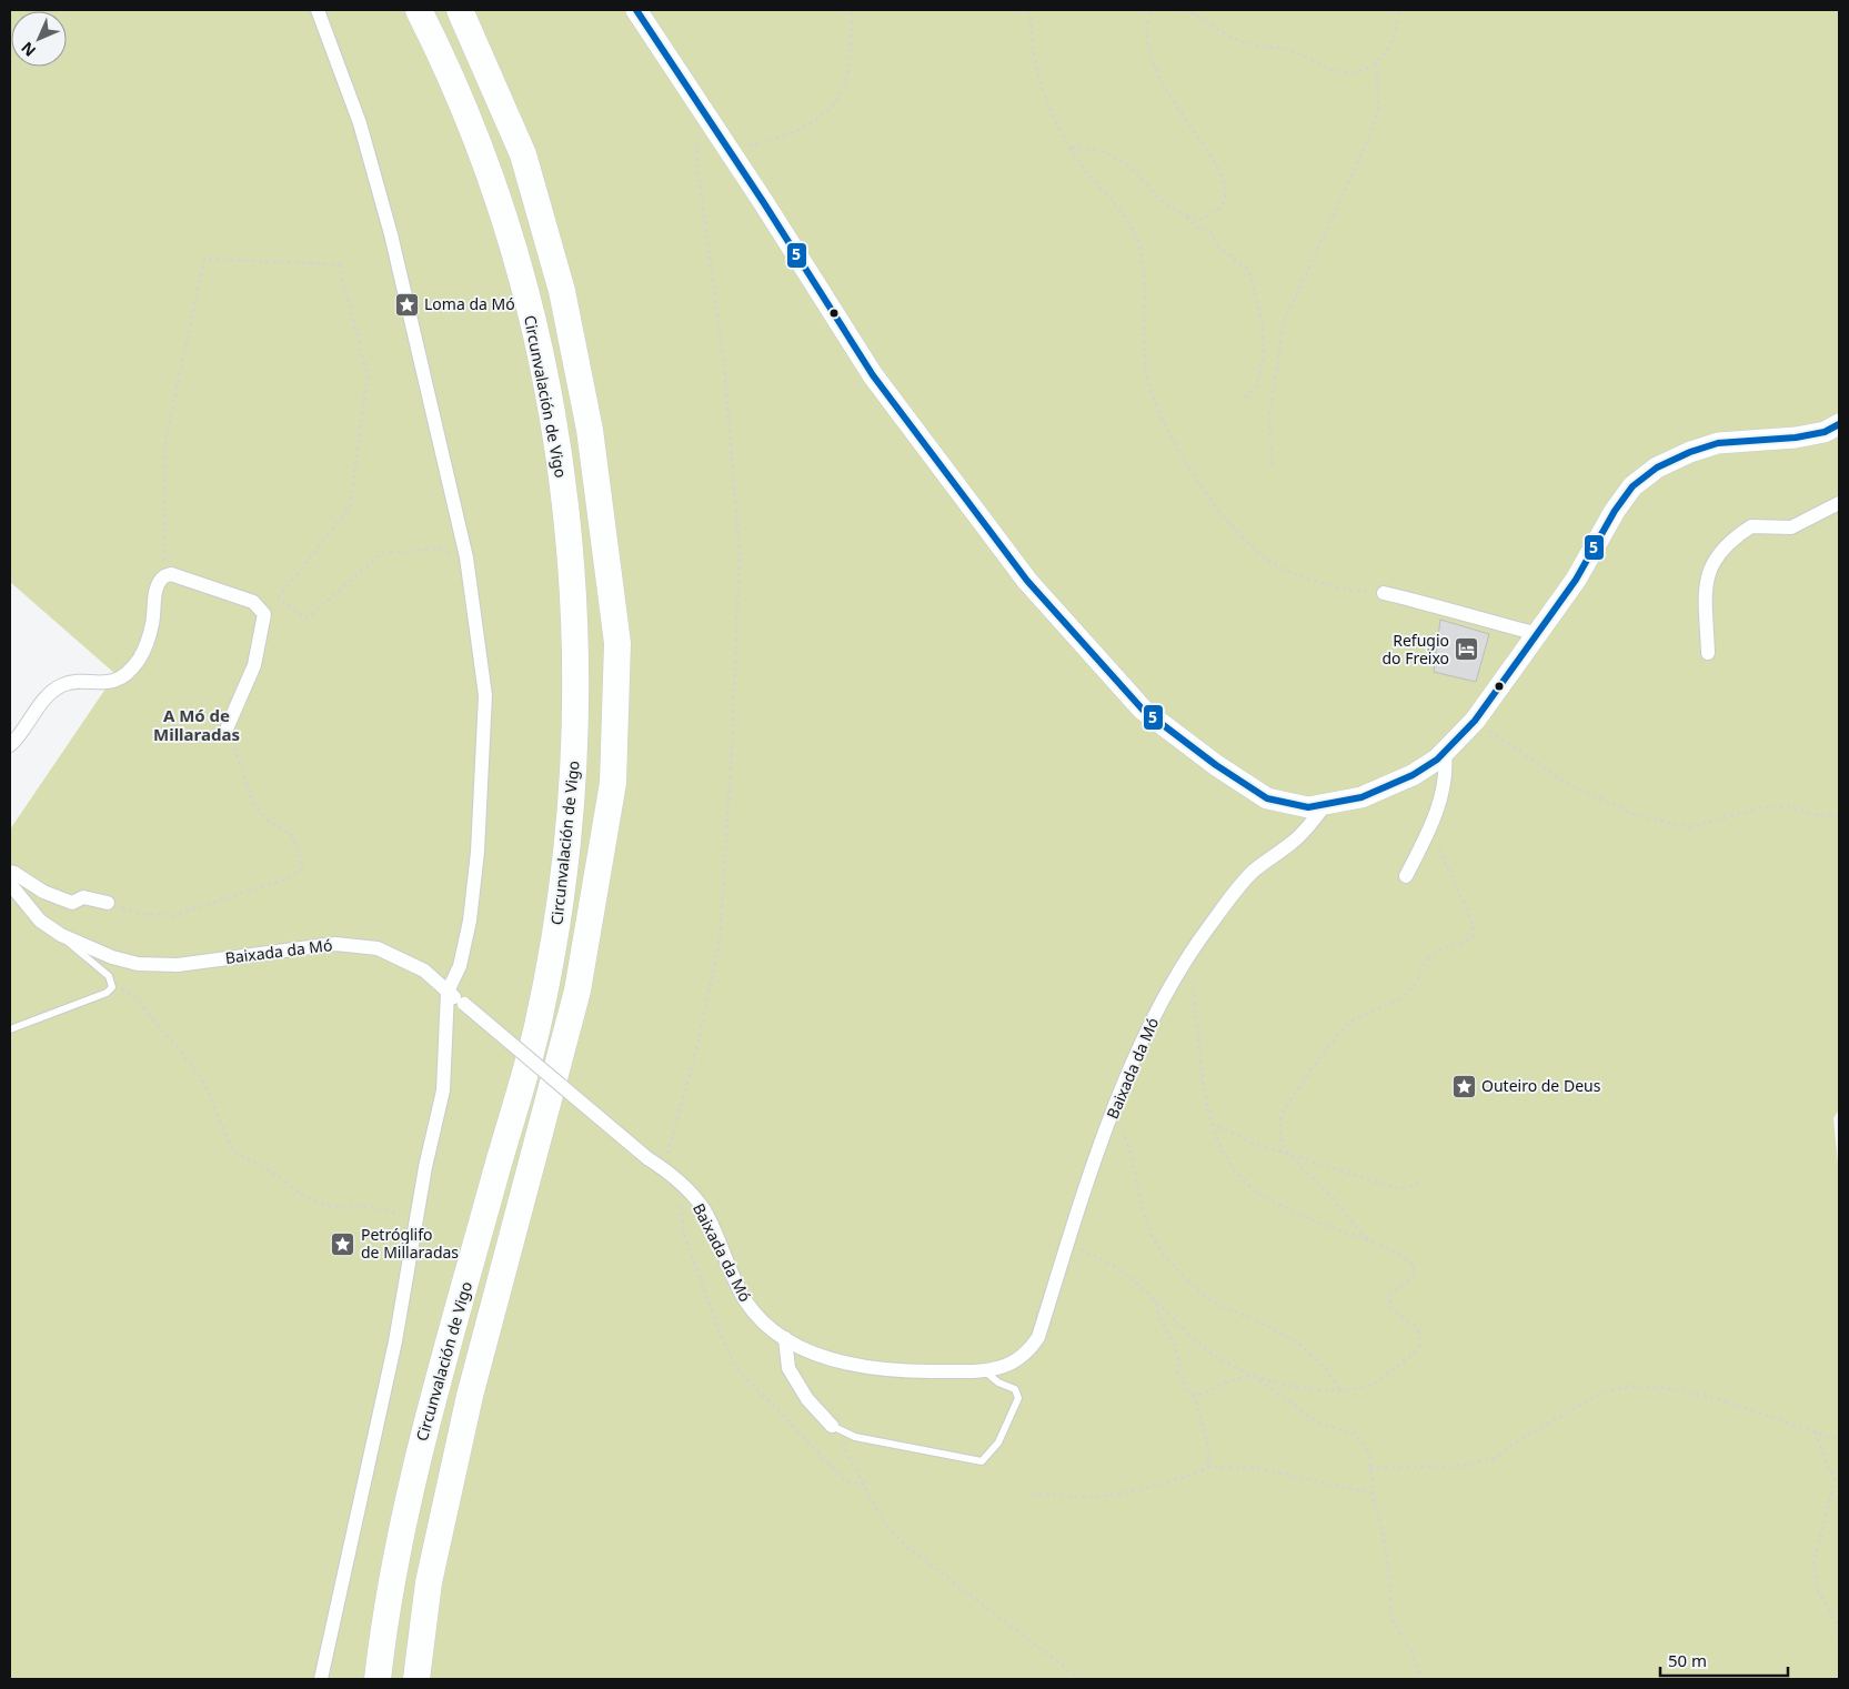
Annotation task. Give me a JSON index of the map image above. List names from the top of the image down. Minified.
{"streets":{"highway":["Circunvalación de Vigo"],"street":["Baixada da Mó"]},"districts":["A Mó de Millaradas"],"places":{"place":["Loma da Mó","Outeiro de Deus","Petróglifo de Millaradas"],"hotel":["Refugio do Freixo"]},"lines":["transit line 5"],"scale_bar":"50 m","north":"bottom left"}
